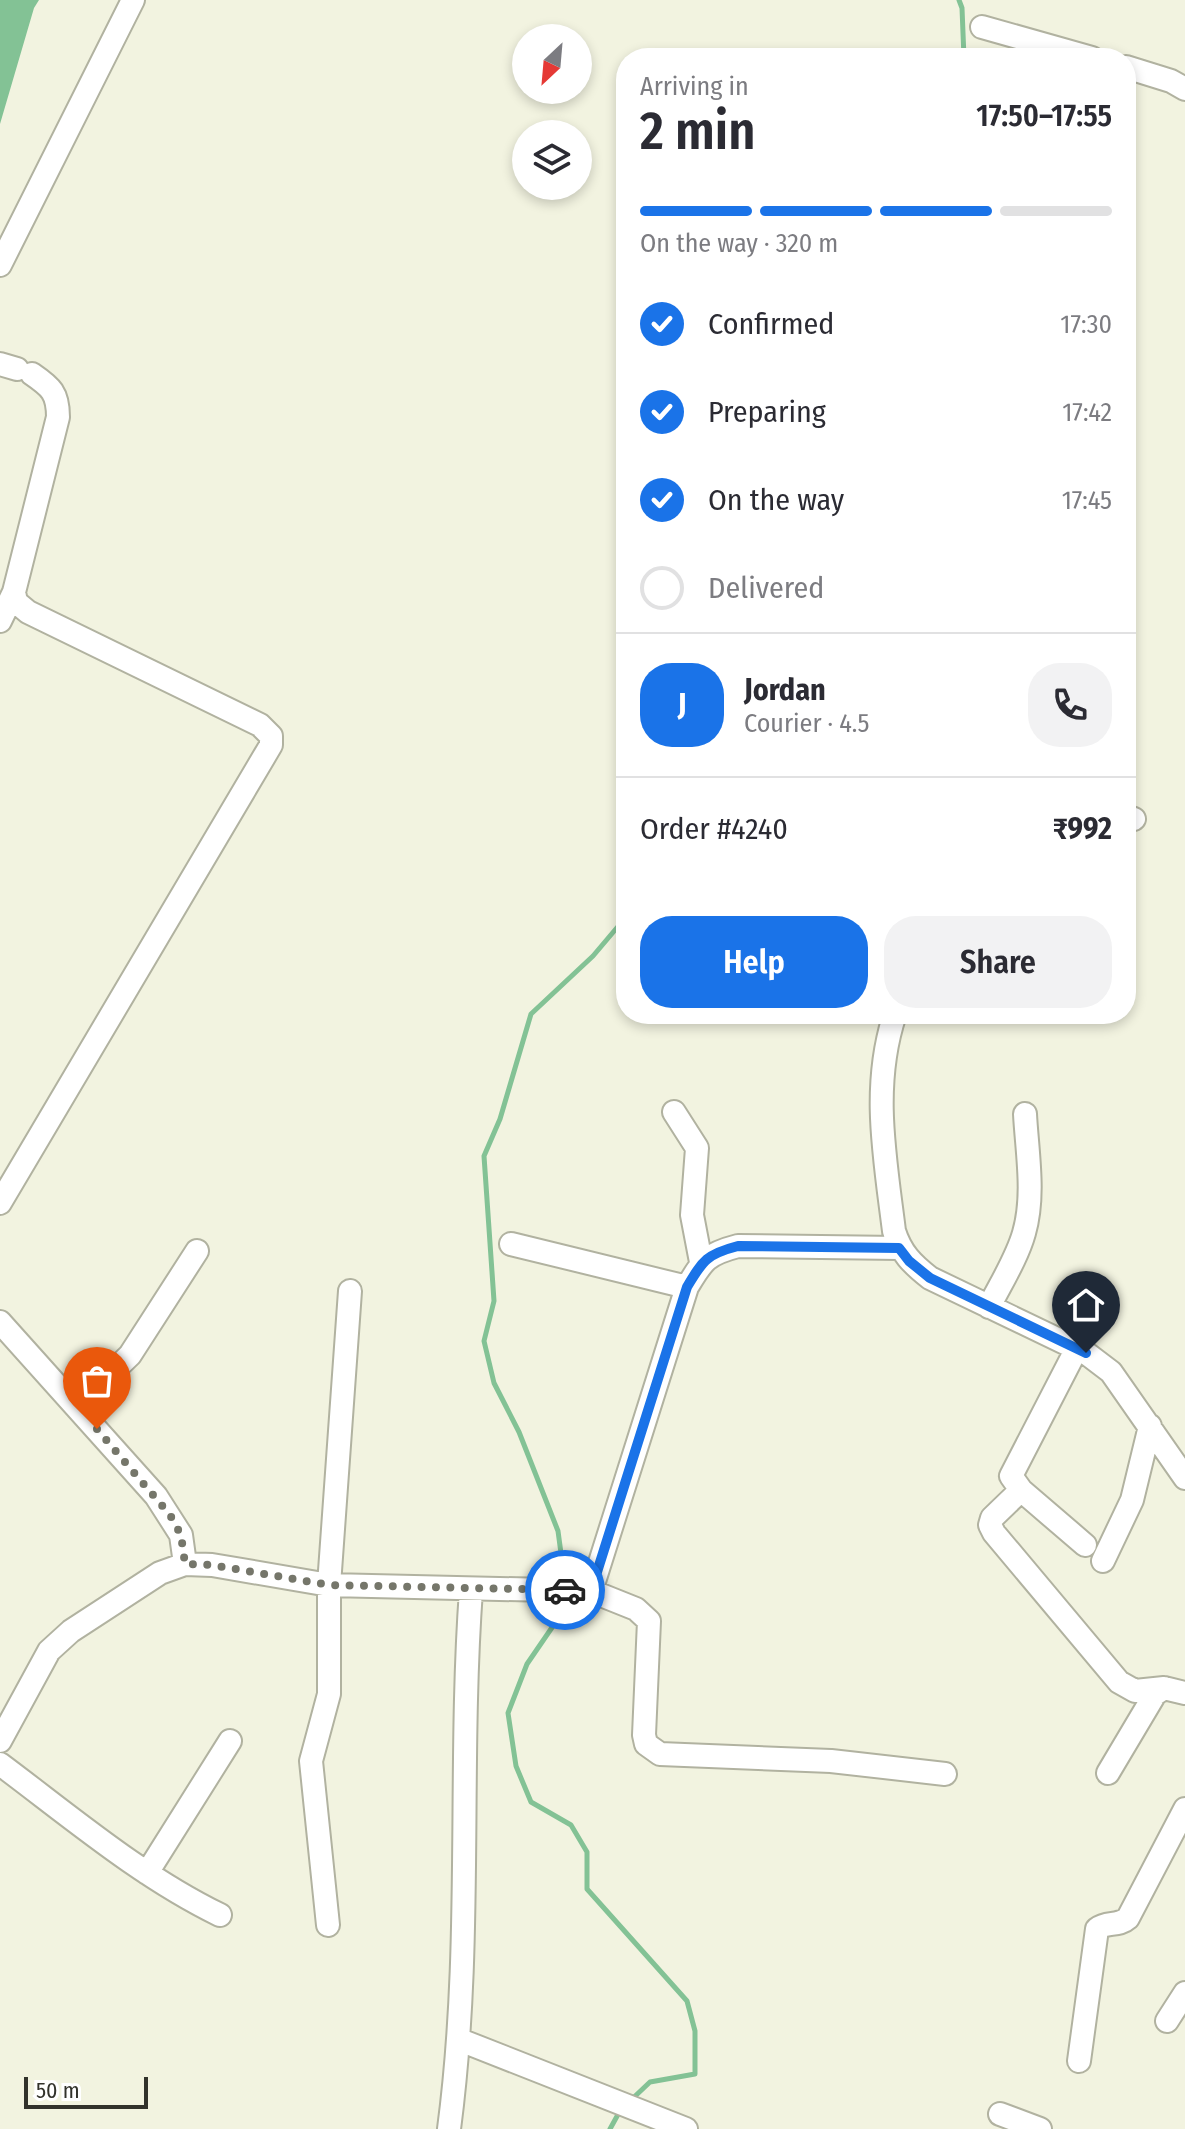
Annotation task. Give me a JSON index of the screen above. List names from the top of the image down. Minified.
{"scale_bar":"50 m","north":"bottom left","page":{"heading":["2 min","Arriving in","17:50–17:55"],"panel":["Jordan","Courier · 4.5","Order #4240","₹992"],"bar":"On the way · 320 m","list":[["Confirmed","17:30"],["Preparing","17:42"],["On the way","17:45"],"Delivered"],"round":"J","buttons":["Help","Share"],"scale":"50 m"}}
